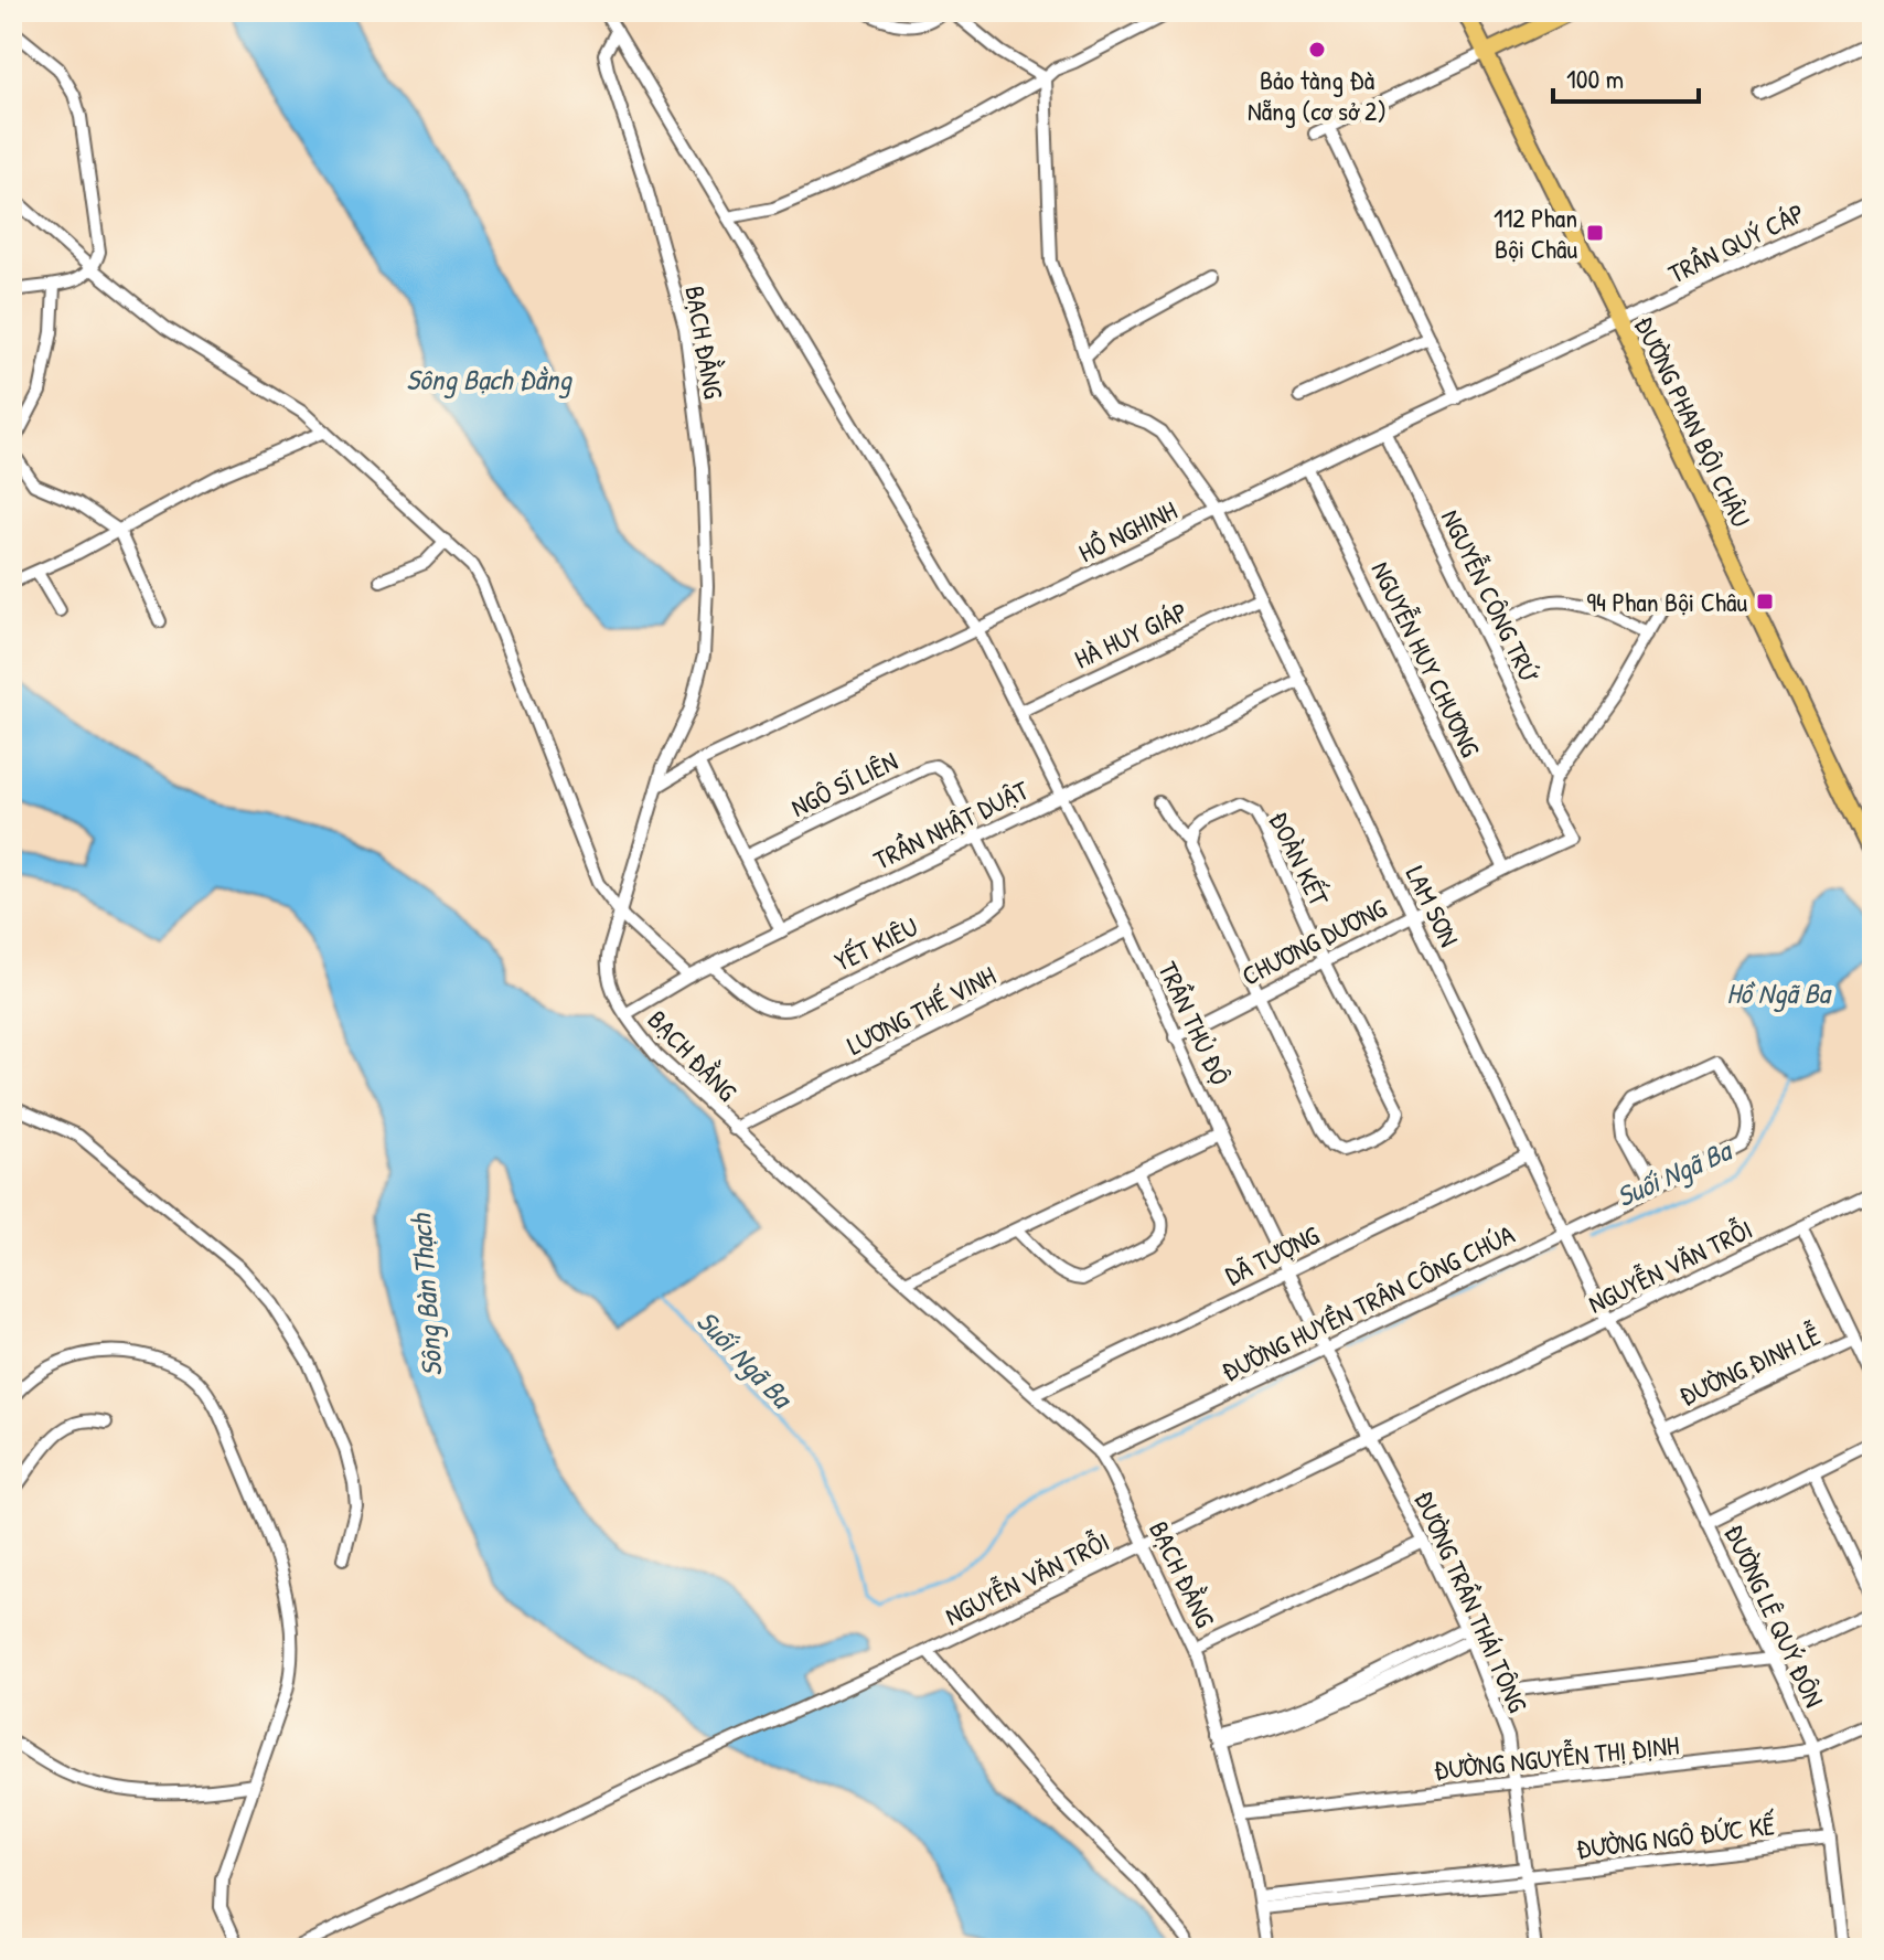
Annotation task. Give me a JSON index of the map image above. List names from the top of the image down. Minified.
{"streets":{"main road":["ĐƯỜNG PHAN BỘI CHÂU"],"street":["TRẦN QUÝ CÁP","BẠCH ĐẰNG","HỒ NGHINH","NGUYỄN CÔNG TRỨ","HÀ HUY GIÁP","NGUYỄN HUY CHƯƠNG","NGÔ SĨ LIÊN","TRẦN NHẬT DUẬT","ĐOÀN KẾT","LAM SƠN","CHƯƠNG DƯƠNG","YẾT KIÊU","LƯƠNG THẾ VINH","TRẦN THỦ ĐỘ","DÃ TƯỢNG","NGUYỄN VĂN TRỖI","ĐƯỜNG HUYỀN TRÂN CÔNG CHÚA","ĐƯỜNG ĐINH LỄ","ĐƯỜNG TRẦN THÁI TÔNG","ĐƯỜNG LÊ QUÝ ĐÔN","ĐƯỜNG NGUYỄN THỊ ĐỊNH","ĐƯỜNG NGÔ ĐỨC KẾ"]},"crossings":[["TRẦN QUÝ CÁP","ĐƯỜNG PHAN BỘI CHÂU"],["TRẦN QUÝ CÁP","HỒ NGHINH"],["BẠCH ĐẰNG","HỒ NGHINH"],["BẠCH ĐẰNG","TRẦN NHẬT DUẬT"],["BẠCH ĐẰNG","LƯƠNG THẾ VINH"],["BẠCH ĐẰNG","TRẦN THỦ ĐỘ"],["BẠCH ĐẰNG","DÃ TƯỢNG"],["BẠCH ĐẰNG","NGUYỄN VĂN TRỖI"],["BẠCH ĐẰNG","ĐƯỜNG HUYỀN TRÂN CÔNG CHÚA"],["BẠCH ĐẰNG","ĐƯỜNG NGUYỄN THỊ ĐỊNH"],["BẠCH ĐẰNG","ĐƯỜNG NGÔ ĐỨC KẾ"],["ĐƯỜNG PHAN BỘI CHÂU","HỒ NGHINH"],["HỒ NGHINH","NGUYỄN CÔNG TRỨ"],["HỒ NGHINH","NGUYỄN HUY CHƯƠNG"],["HỒ NGHINH","LAM SƠN"],["HỒ NGHINH","TRẦN THỦ ĐỘ"],["NGUYỄN CÔNG TRỨ","CHƯƠNG DƯƠNG"],["HÀ HUY GIÁP","LAM SƠN"],["HÀ HUY GIÁP","TRẦN THỦ ĐỘ"],["NGUYỄN HUY CHƯƠNG","CHƯƠNG DƯƠNG"],["NGÔ SĨ LIÊN","TRẦN NHẬT DUẬT"],["NGÔ SĨ LIÊN","YẾT KIÊU"],["TRẦN NHẬT DUẬT","LAM SƠN"],["TRẦN NHẬT DUẬT","YẾT KIÊU"],["TRẦN NHẬT DUẬT","TRẦN THỦ ĐỘ"],["ĐOÀN KẾT","CHƯƠNG DƯƠNG"],["LAM SƠN","CHƯƠNG DƯƠNG"],["LAM SƠN","DÃ TƯỢNG"],["LAM SƠN","NGUYỄN VĂN TRỖI"],["LAM SƠN","ĐƯỜNG HUYỀN TRÂN CÔNG CHÚA"],["LAM SƠN","ĐƯỜNG LÊ QUÝ ĐÔN"],["CHƯƠNG DƯƠNG","TRẦN THỦ ĐỘ"],["LƯƠNG THẾ VINH","TRẦN THỦ ĐỘ"],["TRẦN THỦ ĐỘ","DÃ TƯỢNG"],["TRẦN THỦ ĐỘ","NGUYỄN VĂN TRỖI"],["TRẦN THỦ ĐỘ","ĐƯỜNG HUYỀN TRÂN CÔNG CHÚA"],["TRẦN THỦ ĐỘ","ĐƯỜNG TRẦN THÁI TÔNG"],["NGUYỄN VĂN TRỖI","ĐƯỜNG TRẦN THÁI TÔNG"],["NGUYỄN VĂN TRỖI","ĐƯỜNG LÊ QUÝ ĐÔN"],["ĐƯỜNG ĐINH LỄ","ĐƯỜNG LÊ QUÝ ĐÔN"],["ĐƯỜNG TRẦN THÁI TÔNG","ĐƯỜNG NGUYỄN THỊ ĐỊNH"],["ĐƯỜNG TRẦN THÁI TÔNG","ĐƯỜNG NGÔ ĐỨC KẾ"],["ĐƯỜNG LÊ QUÝ ĐÔN","ĐƯỜNG NGUYỄN THỊ ĐỊNH"],["ĐƯỜNG LÊ QUÝ ĐÔN","ĐƯỜNG NGÔ ĐỨC KẾ"]],"water":["Sông Bạch Đằng","Hồ Ngã Ba","Suối Ngã Ba","Sông Bàn Thạch"],"places":{"other":["Bảo tàng Đà Nẵng (cơ sở 2)"],"transit":["112 Phan Bội Châu","94 Phan Bội Châu"]},"scale_bar":"100 m"}
